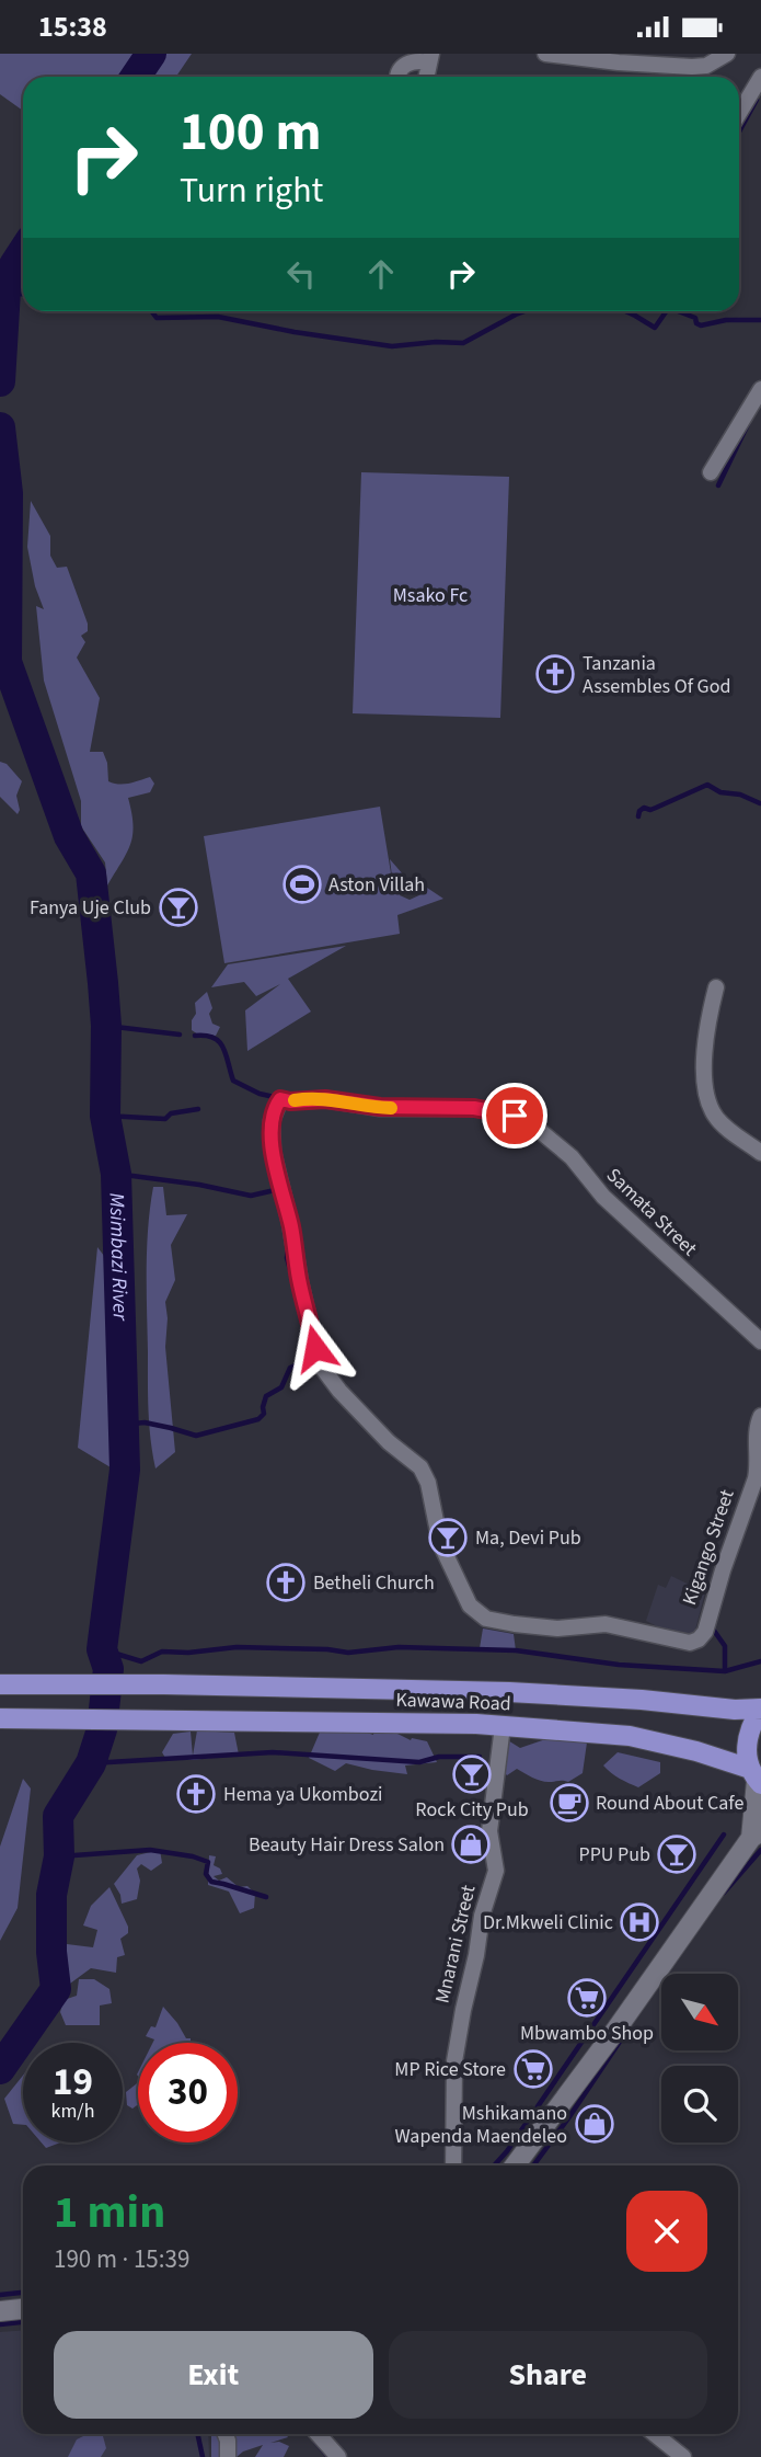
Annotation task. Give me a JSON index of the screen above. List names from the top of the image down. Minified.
{"streets":{"main road":["Kawawa Road"],"street":["Samata Street","Kigango Street","Mnarani Street"]},"crossings":[["Samata Street","Kigango Street"],["Kawawa Road","Mnarani Street"]],"water":["Msimbazi River"],"parks":["Msako Fc"],"places":{"church":["Tanzania Assembles Of God","Betheli Church","Hema ya Ukombozi"],"sports":["Aston Villah"],"bar":["Fanya Uje Club","Ma, Devi Pub","Rock City Pub","PPU Pub"],"cafe":["Round About Cafe"],"shop":["Beauty Hair Dress Salon","Mshikamano Wapenda Maendeleo"],"hospital":["Dr.Mkweli Clinic"],"supermarket":["Mbwambo Shop","MP Rice Store"]},"north":"bottom right","page":{"status":"15:38","turn":["100 m","Turn right"],"speed":"19 km/h","limit":"30","heading":["1 min","190 m · 15:39"],"buttons":["Exit","Share"]}}
